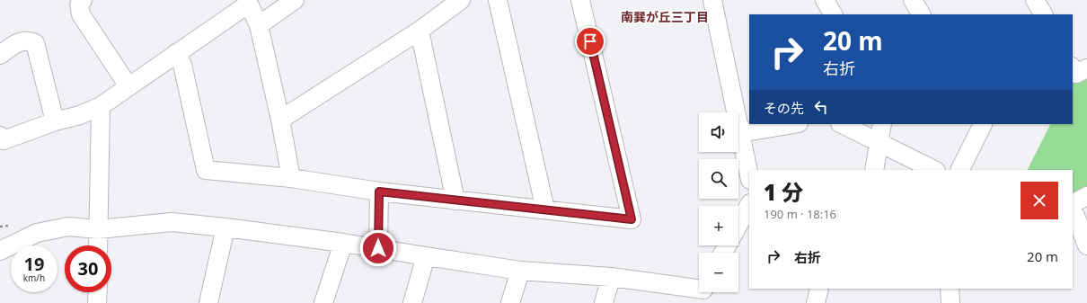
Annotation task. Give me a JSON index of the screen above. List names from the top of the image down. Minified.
{"districts":["南巽が丘三丁目"],"page":{"turn":["20 m","右折"],"then":"その先","map_buttons":["+","−"],"heading":["1 分","190 m · 18:16"],"list":[{"name":"右折","value":"20 m"}],"speed":"19 km/h","limit":"30"}}
